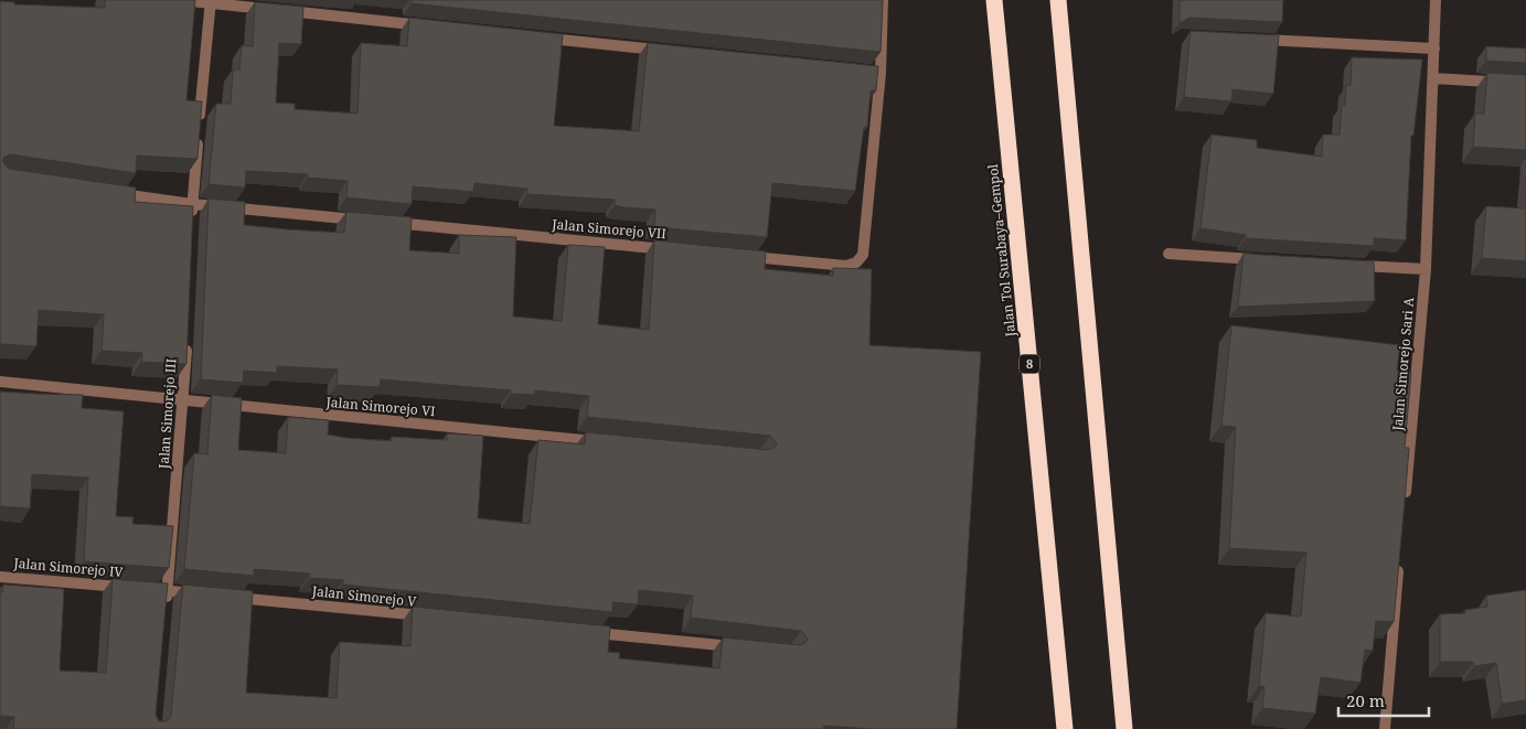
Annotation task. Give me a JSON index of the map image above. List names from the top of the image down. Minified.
{"streets":{"highway":["Jalan Tol Surabaya–Gempol","8"],"street":["Jalan Simorejo VII","Jalan Simorejo Sari A","Jalan Simorejo VI","Jalan Simorejo III","Jalan Simorejo IV","Jalan Simorejo V"]},"crossings":[["Jalan Simorejo VI","Jalan Simorejo III"],["Jalan Simorejo III","Jalan Simorejo IV"]],"scale_bar":"20 m"}
